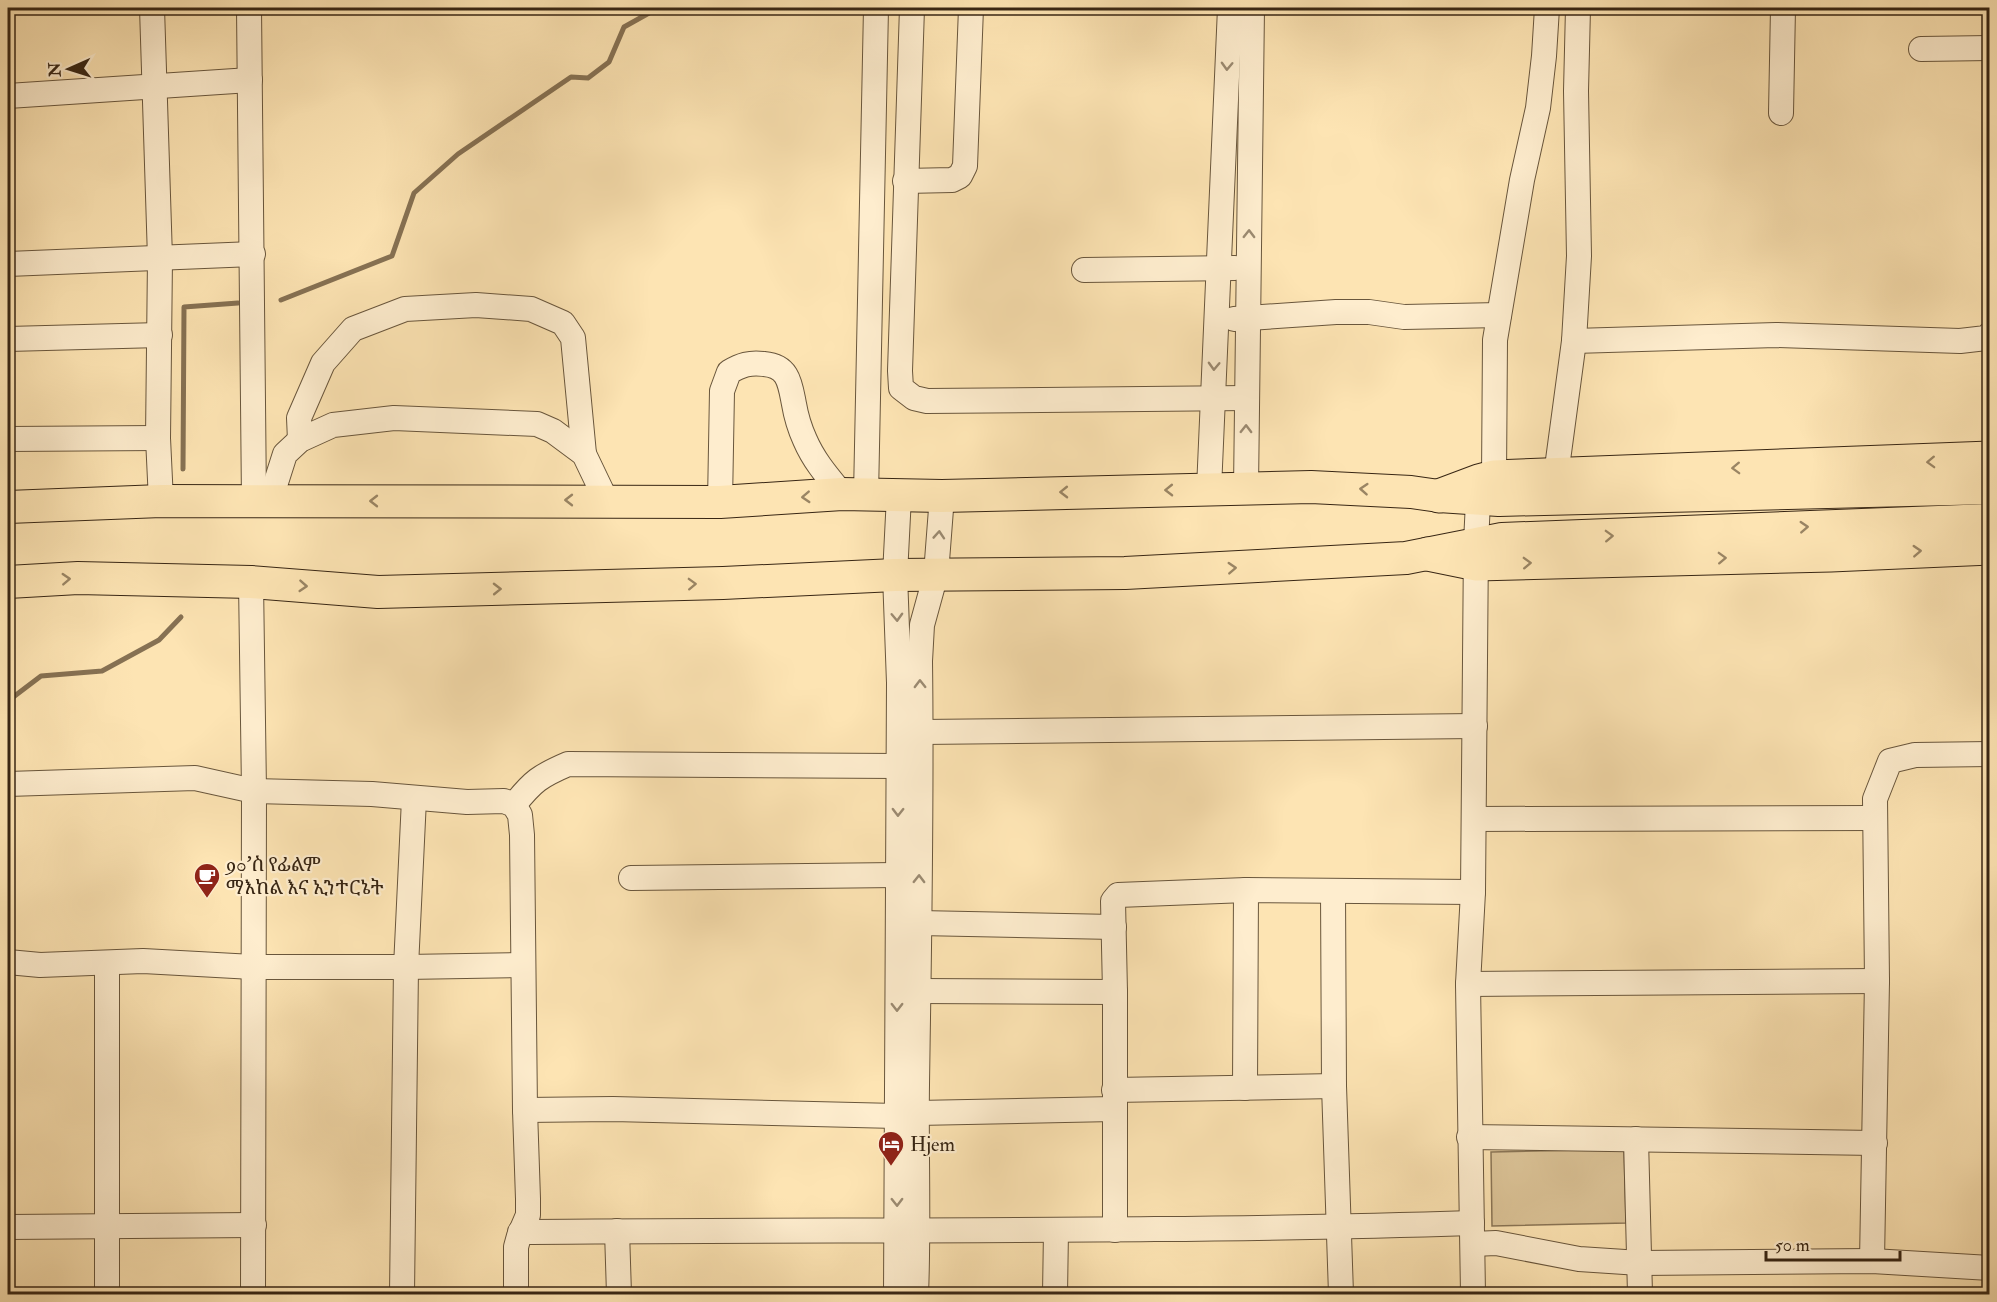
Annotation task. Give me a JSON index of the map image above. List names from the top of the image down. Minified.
{"places":{"cafe":["90'ስ የፊልም ማእከል እና ኢንተርኔት"],"hotel":["Hjem"]},"scale_bar":"50 m","north":"left"}
